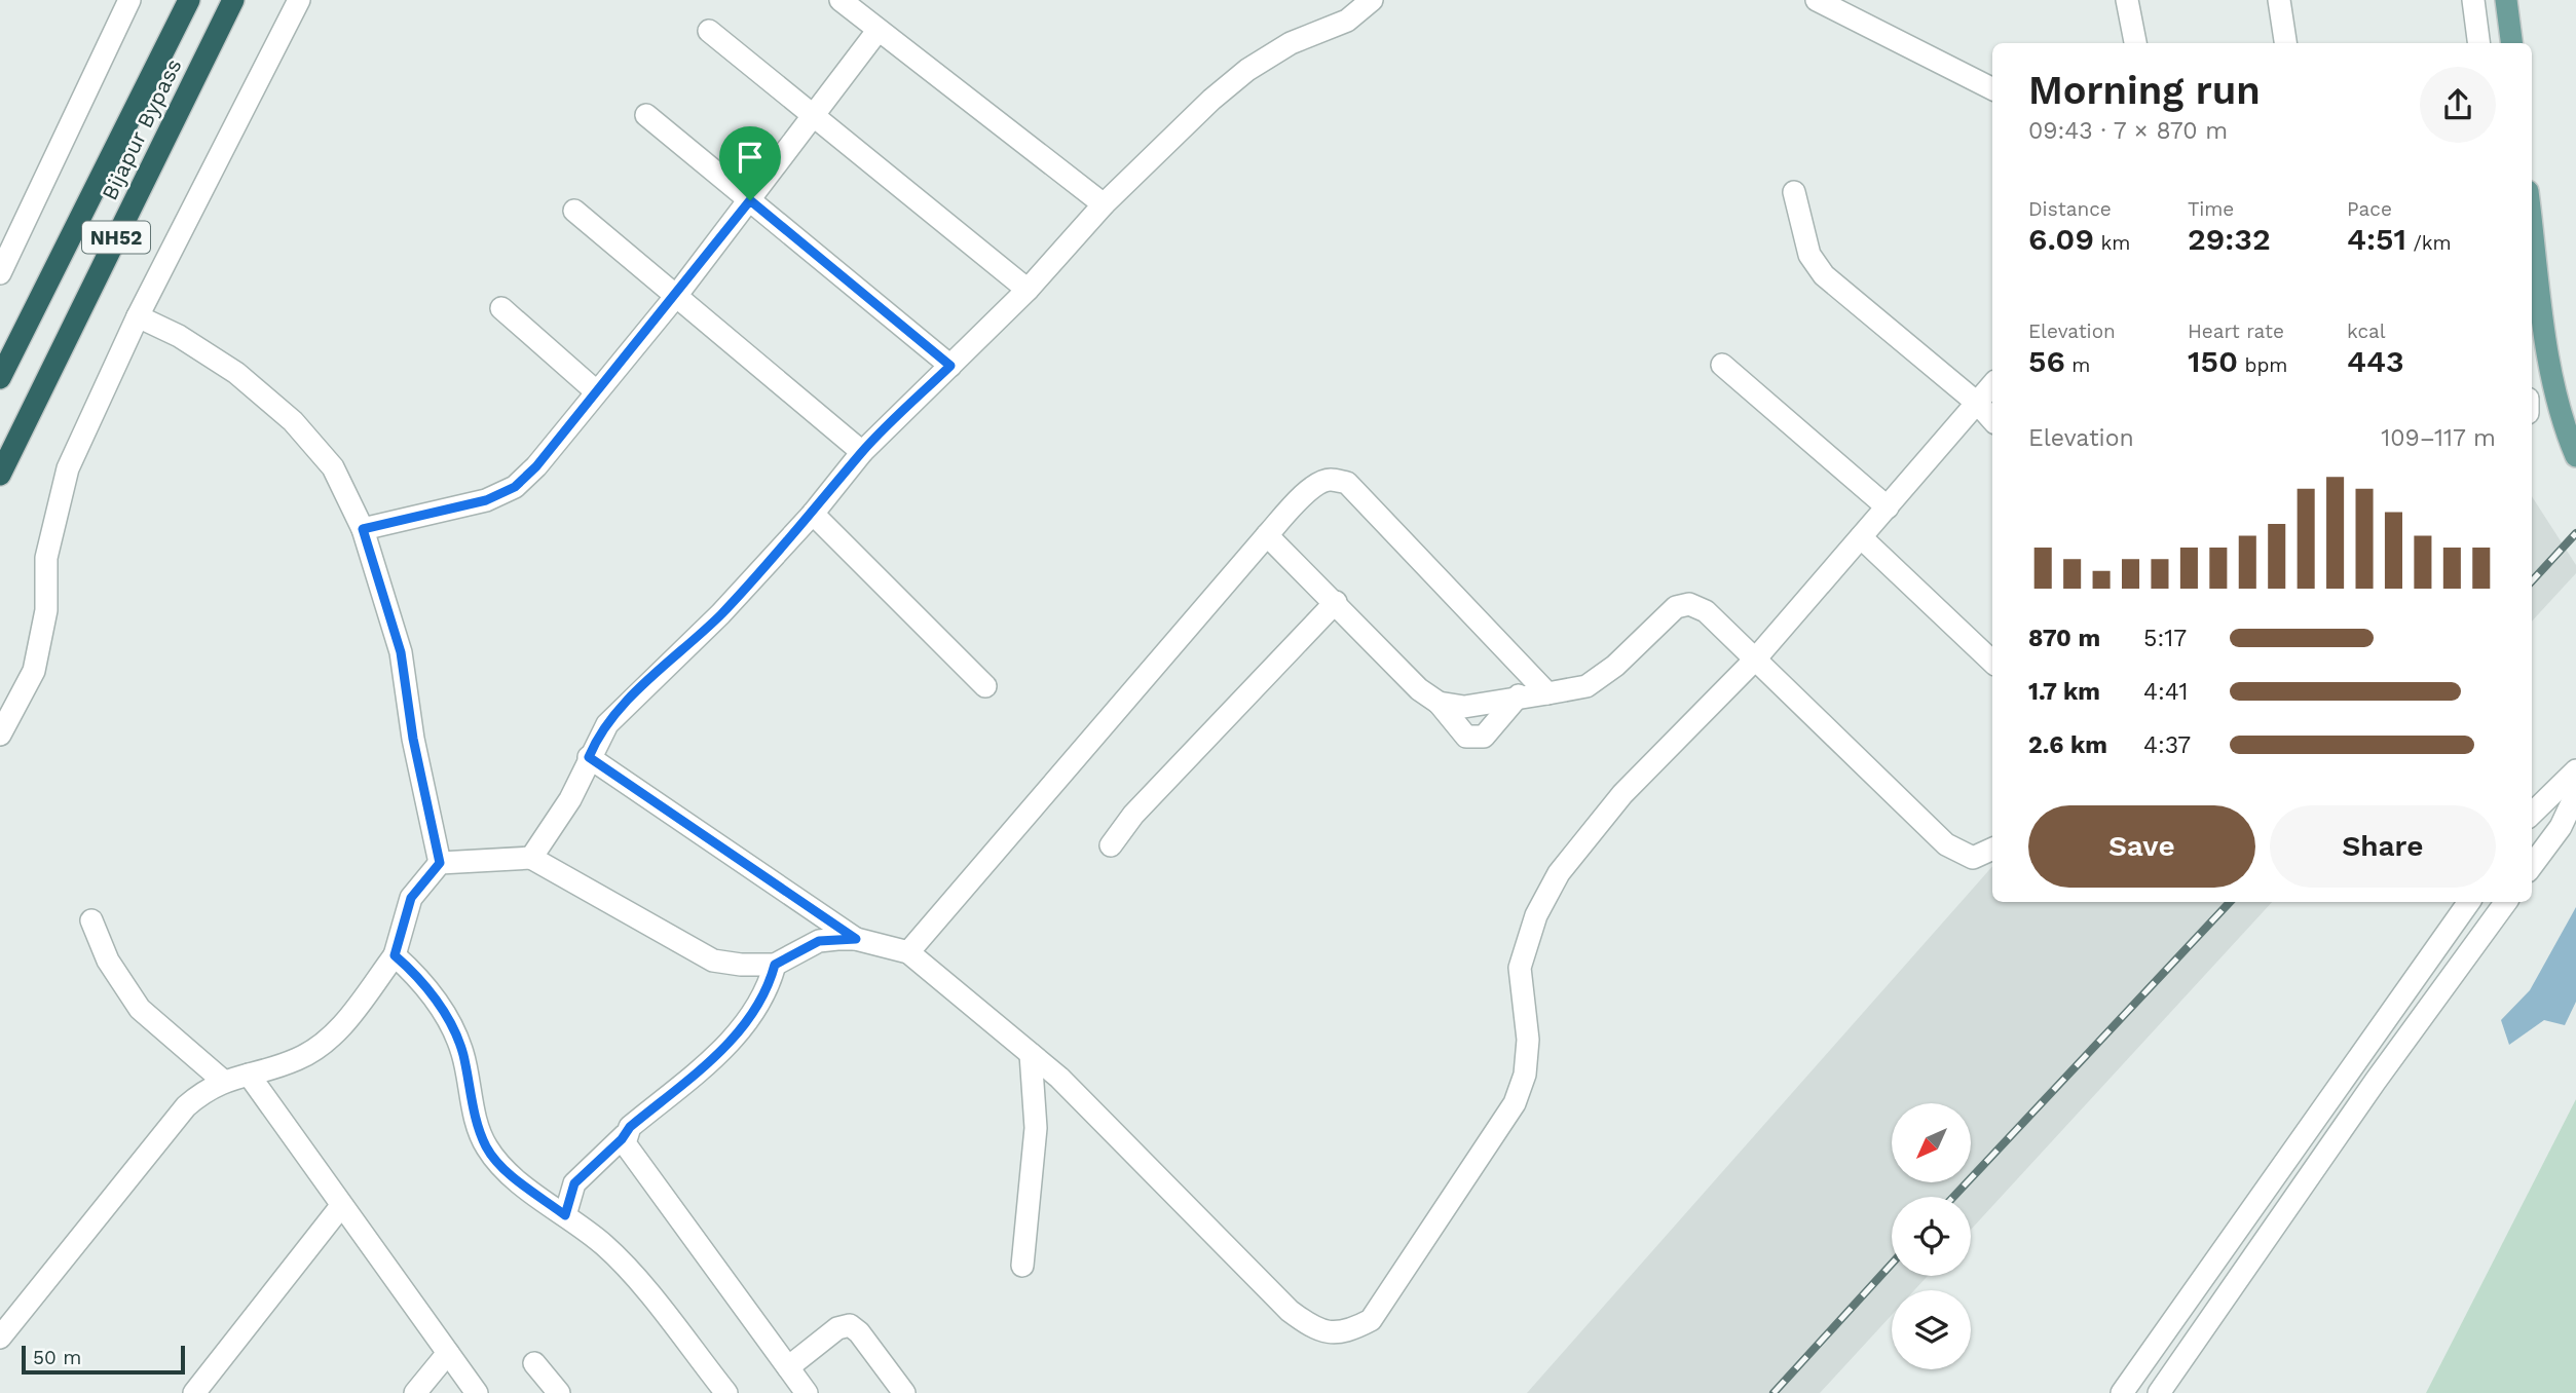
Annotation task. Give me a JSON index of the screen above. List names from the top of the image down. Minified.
{"streets":{"highway":["Bijapur Bypass","NH52"]},"scale_bar":"50 m","north":"bottom left","page":{"heading":["Morning run","09:43 · 7 × 870 m"],"stats":[["Distance","6.09 km"],["Time","29:32"],["Pace","4:51 /km"],["Elevation","56 m"],["Heart rate","150 bpm"],["kcal","443"]],"chart":["Elevation","109–117 m"],"list":[{"name":"870 m","note":"5:17"},{"name":"1.7 km","note":"4:41"},{"name":"2.6 km","note":"4:37"}],"buttons":["Save","Share"],"scale":"50 m"}}
